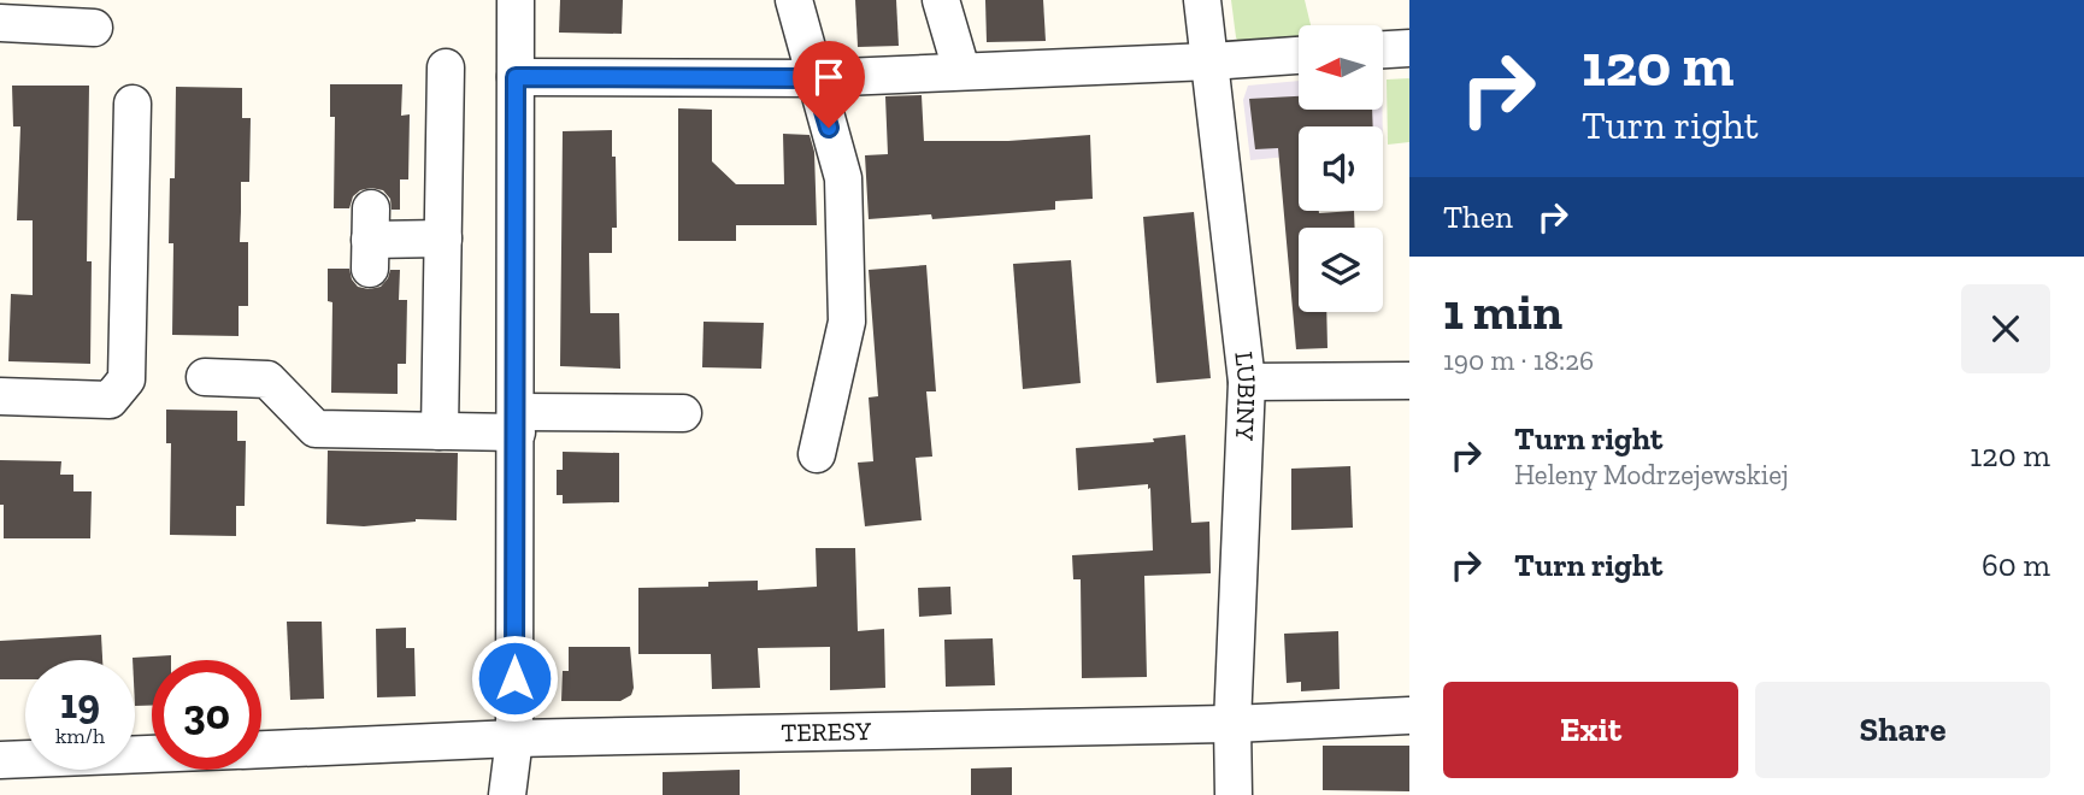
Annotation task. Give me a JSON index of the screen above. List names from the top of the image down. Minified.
{"streets":{"street":["LUBINY","TERESY"]},"crossings":[["LUBINY","TERESY"]],"north":"left","page":{"turn":["120 m","Turn right"],"then":"Then","heading":["1 min","190 m · 18:26"],"list":[{"name":"Turn right","note":"Heleny Modrzejewskiej","value":"120 m"},{"name":"Turn right","value":"60 m"}],"speed":"19 km/h","limit":"30","buttons":["Exit","Share"]}}
